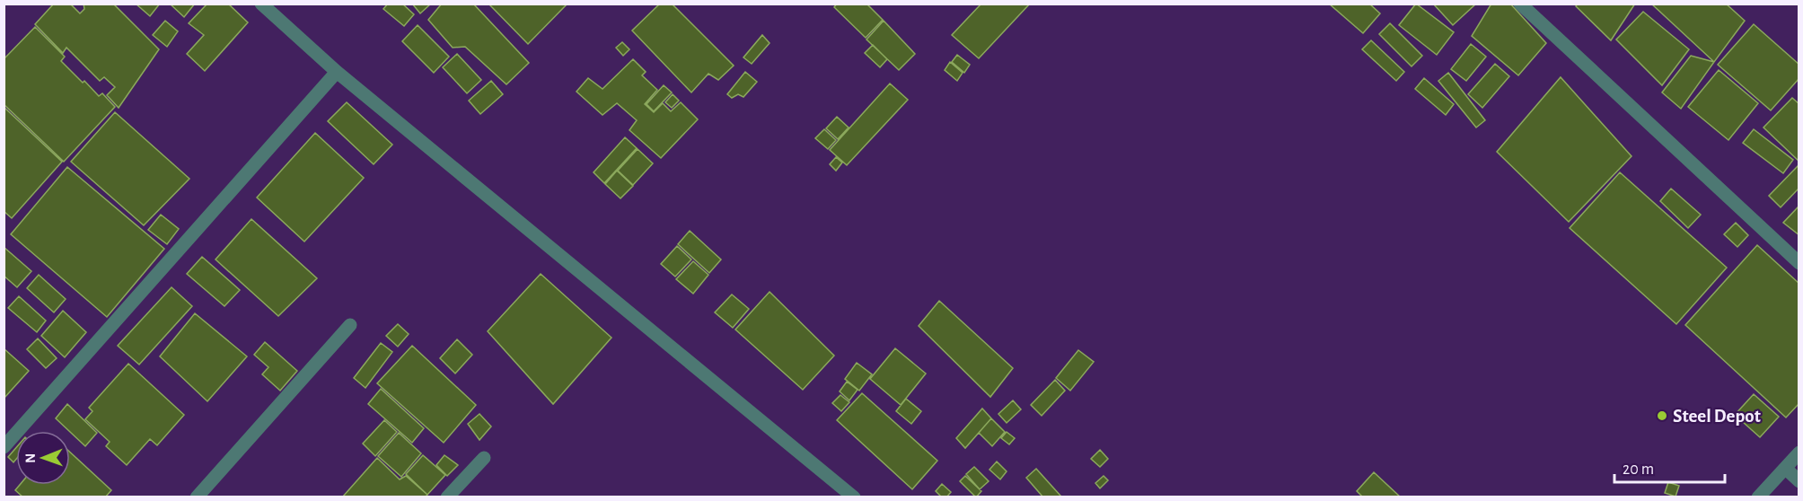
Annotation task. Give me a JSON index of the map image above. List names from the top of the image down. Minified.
{"places":["Steel Depot"],"scale_bar":"20 m","north":"left"}
